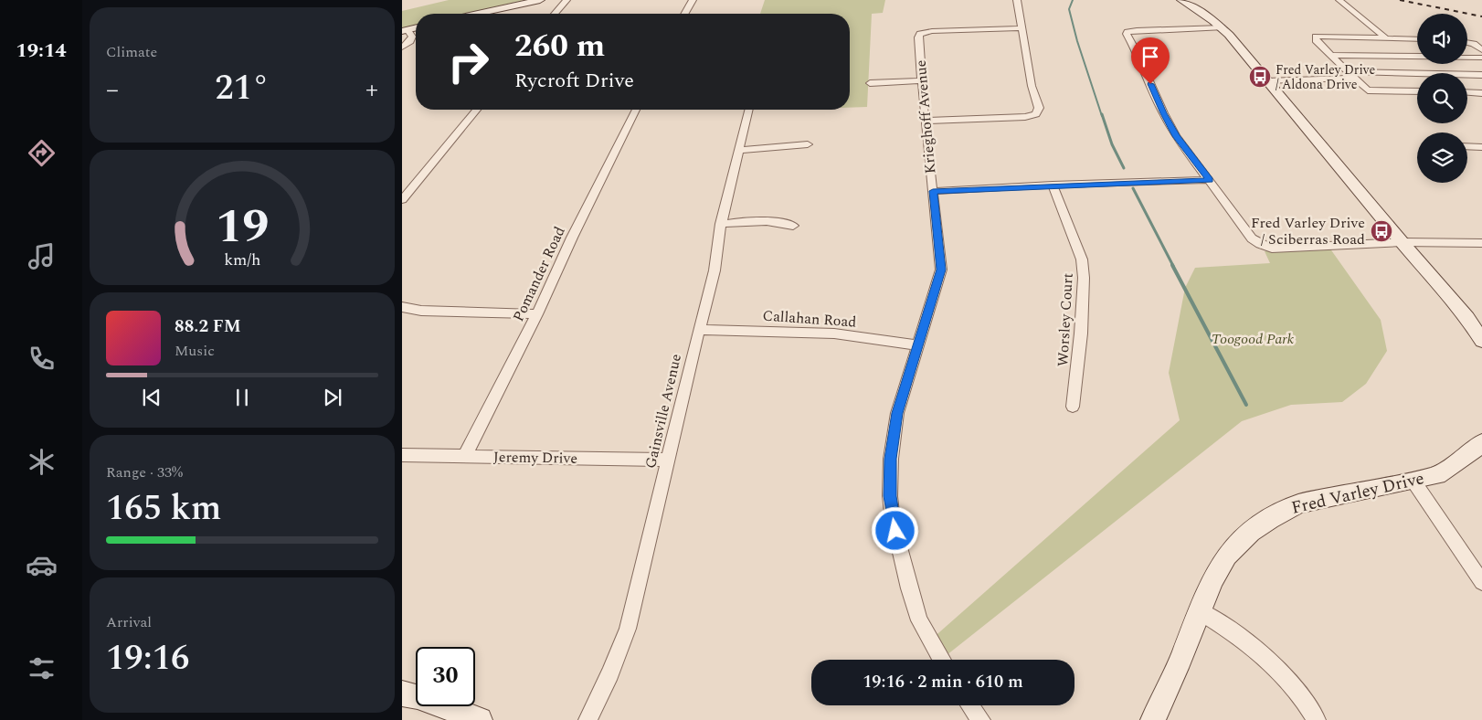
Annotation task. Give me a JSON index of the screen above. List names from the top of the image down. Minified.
{"streets":{"street":["Krieghoff Avenue","Pomander Road","Callahan Road","Worsley Court","Gainsville Avenue","Jeremy Drive","Fred Varley Drive"]},"crossings":[["Krieghoff Avenue","Callahan Road"],["Pomander Road","Jeremy Drive"],["Callahan Road","Gainsville Avenue"],["Gainsville Avenue","Jeremy Drive"]],"parks":["Toogood Park"],"places":{"bus stop":["Fred Varley Drive / Aldona Drive","Fred Varley Drive / Sciberras Road"]},"page":{"tabs":"19:14","tile":["Climate",["Range · 33%","165 km"],["Arrival","19:16"]],"turn":["260 m","Rycroft Drive"],"heat":["−","21°","+"],"song":["88.2 FM","Music"],"limit":"30","trip":"19:16 · 2 min · 610 m","gauge":["19","km/h"]}}
